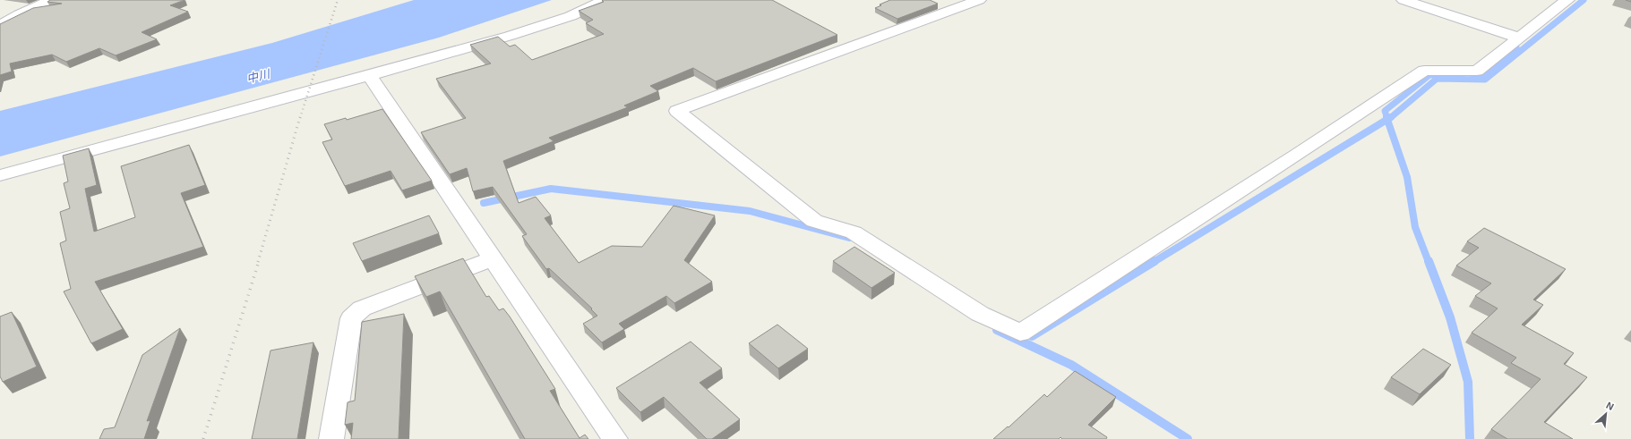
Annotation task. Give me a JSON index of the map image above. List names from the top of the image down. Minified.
{"water":["中川"],"north":"top right"}
